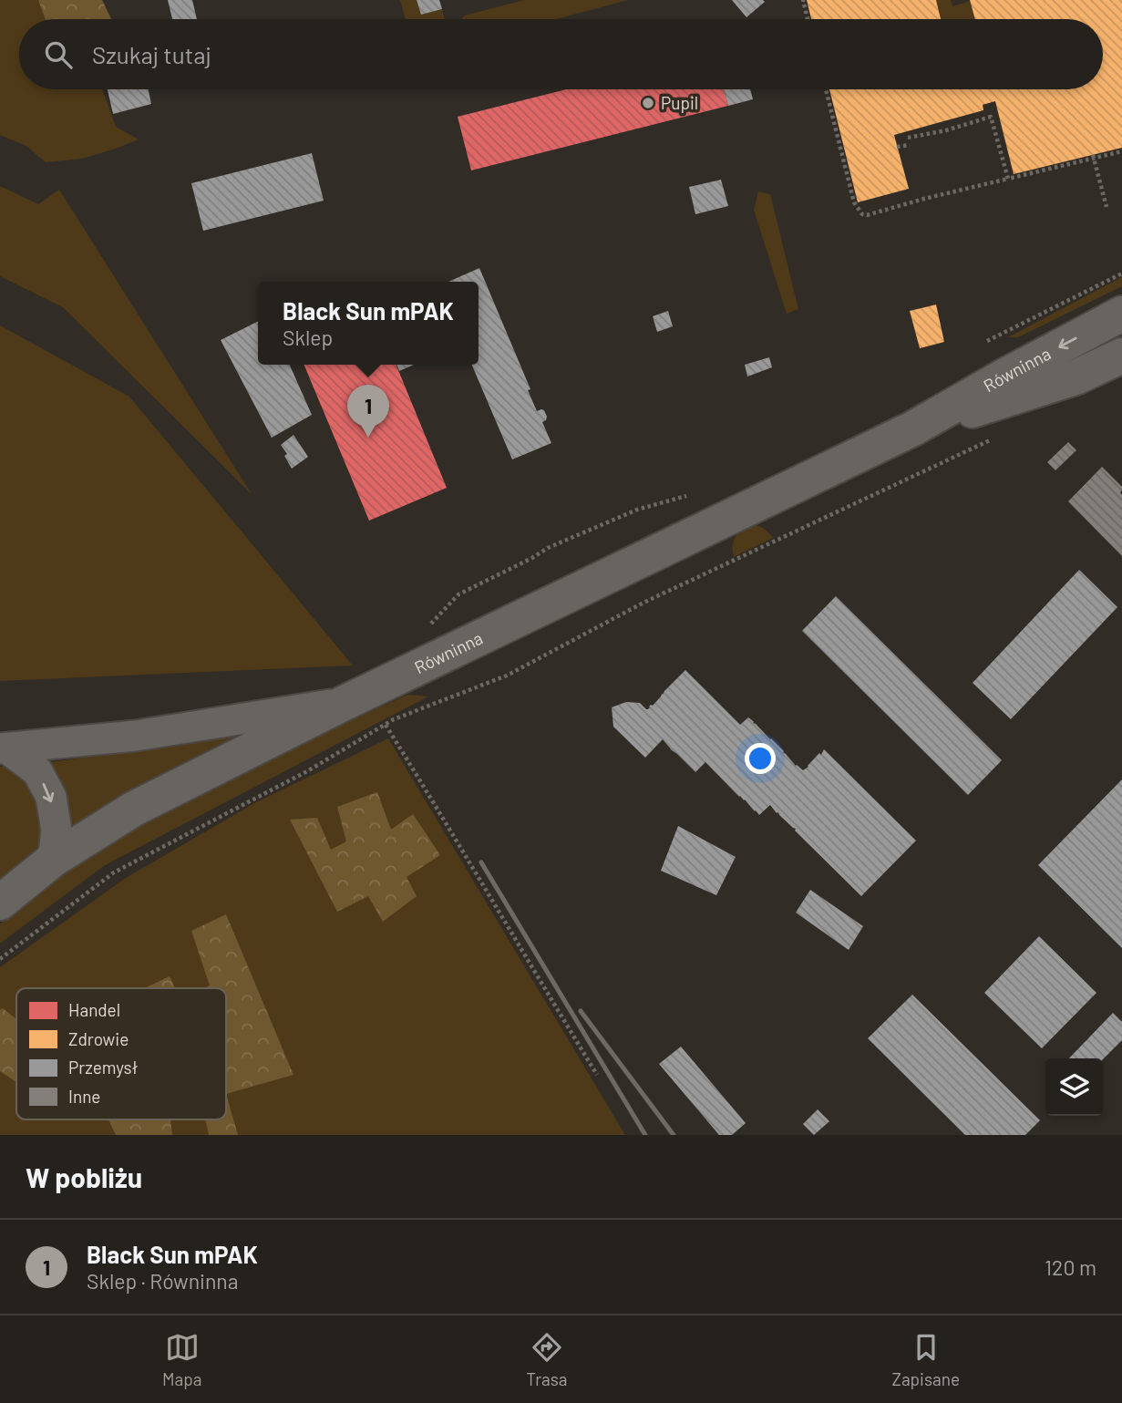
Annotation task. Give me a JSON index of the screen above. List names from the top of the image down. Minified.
{"streets":{"street":["Równinna"]},"places":["Pupil"],"legend":["Handel","Zdrowie","Przemysł","Inne"],"page":{"search":"Szukaj tutaj","popup":["Black Sun mPAK","Sklep"],"pins":"1","heading":"W pobliżu","list":[{"mark":"1","name":"Black Sun mPAK","note":"Sklep · Równinna","value":"120 m"}],"nav":["Mapa","Trasa","Zapisane"]}}
